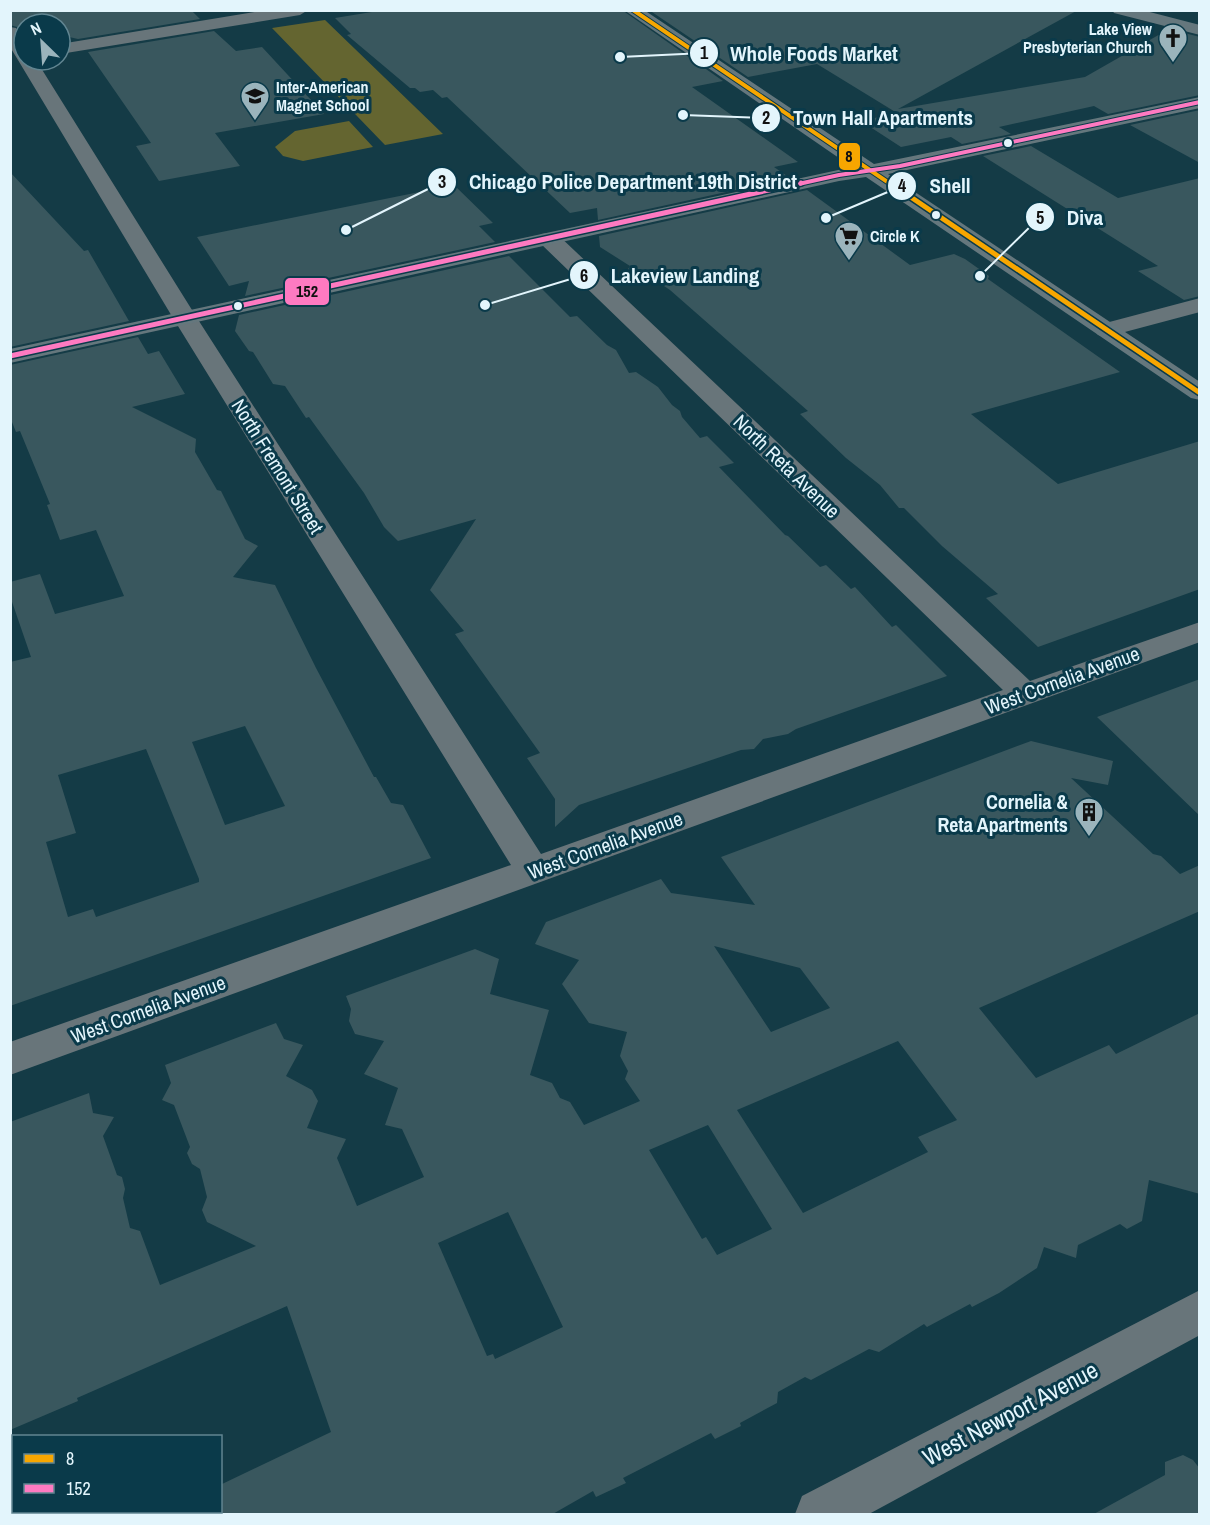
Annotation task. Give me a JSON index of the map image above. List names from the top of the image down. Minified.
{"streets":{"street":["North Fremont Street","North Reta Avenue","West Cornelia Avenue","West Newport Avenue"]},"crossings":[["North Fremont Street","West Cornelia Avenue"],["North Reta Avenue","West Cornelia Avenue"]],"places":{"other":["Whole Foods Market","Town Hall Apartments","Shell","Chicago Police Department 19th District","Diva","Lakeview Landing"],"church":["Lake View Presbyterian Church"],"school or university":["Inter-American Magnet School"],"supermarket":["Circle K"],"building":["Cornelia & Reta Apartments"]},"lines":["transit line 8","transit line 152"],"legend":["8","152"],"north":"top left"}
